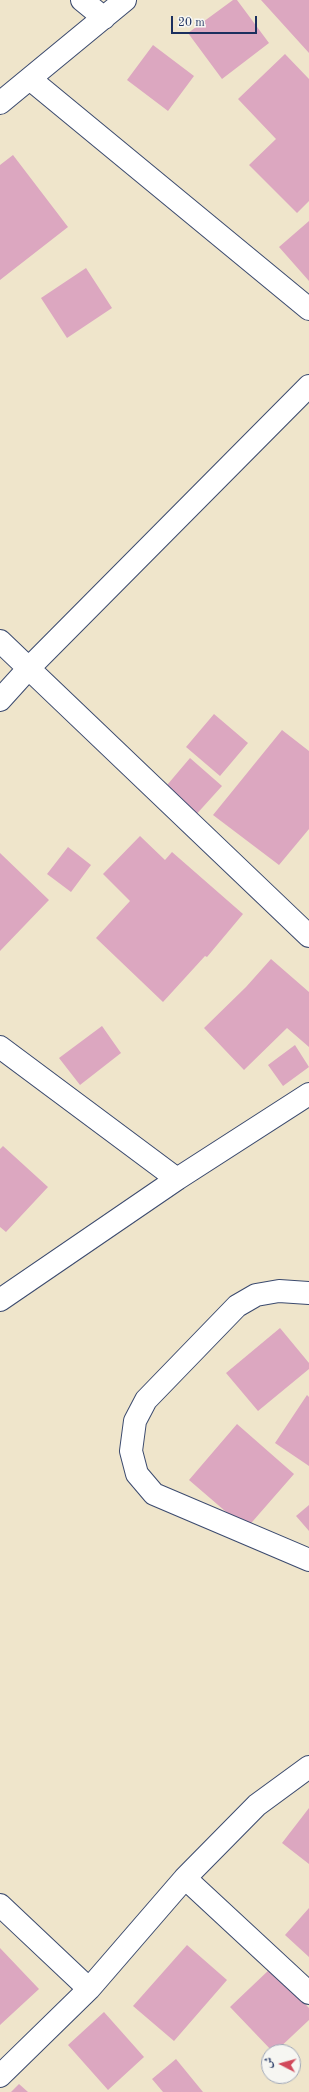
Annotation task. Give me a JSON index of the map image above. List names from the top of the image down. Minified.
{"scale_bar":"20 m","north":"left"}
